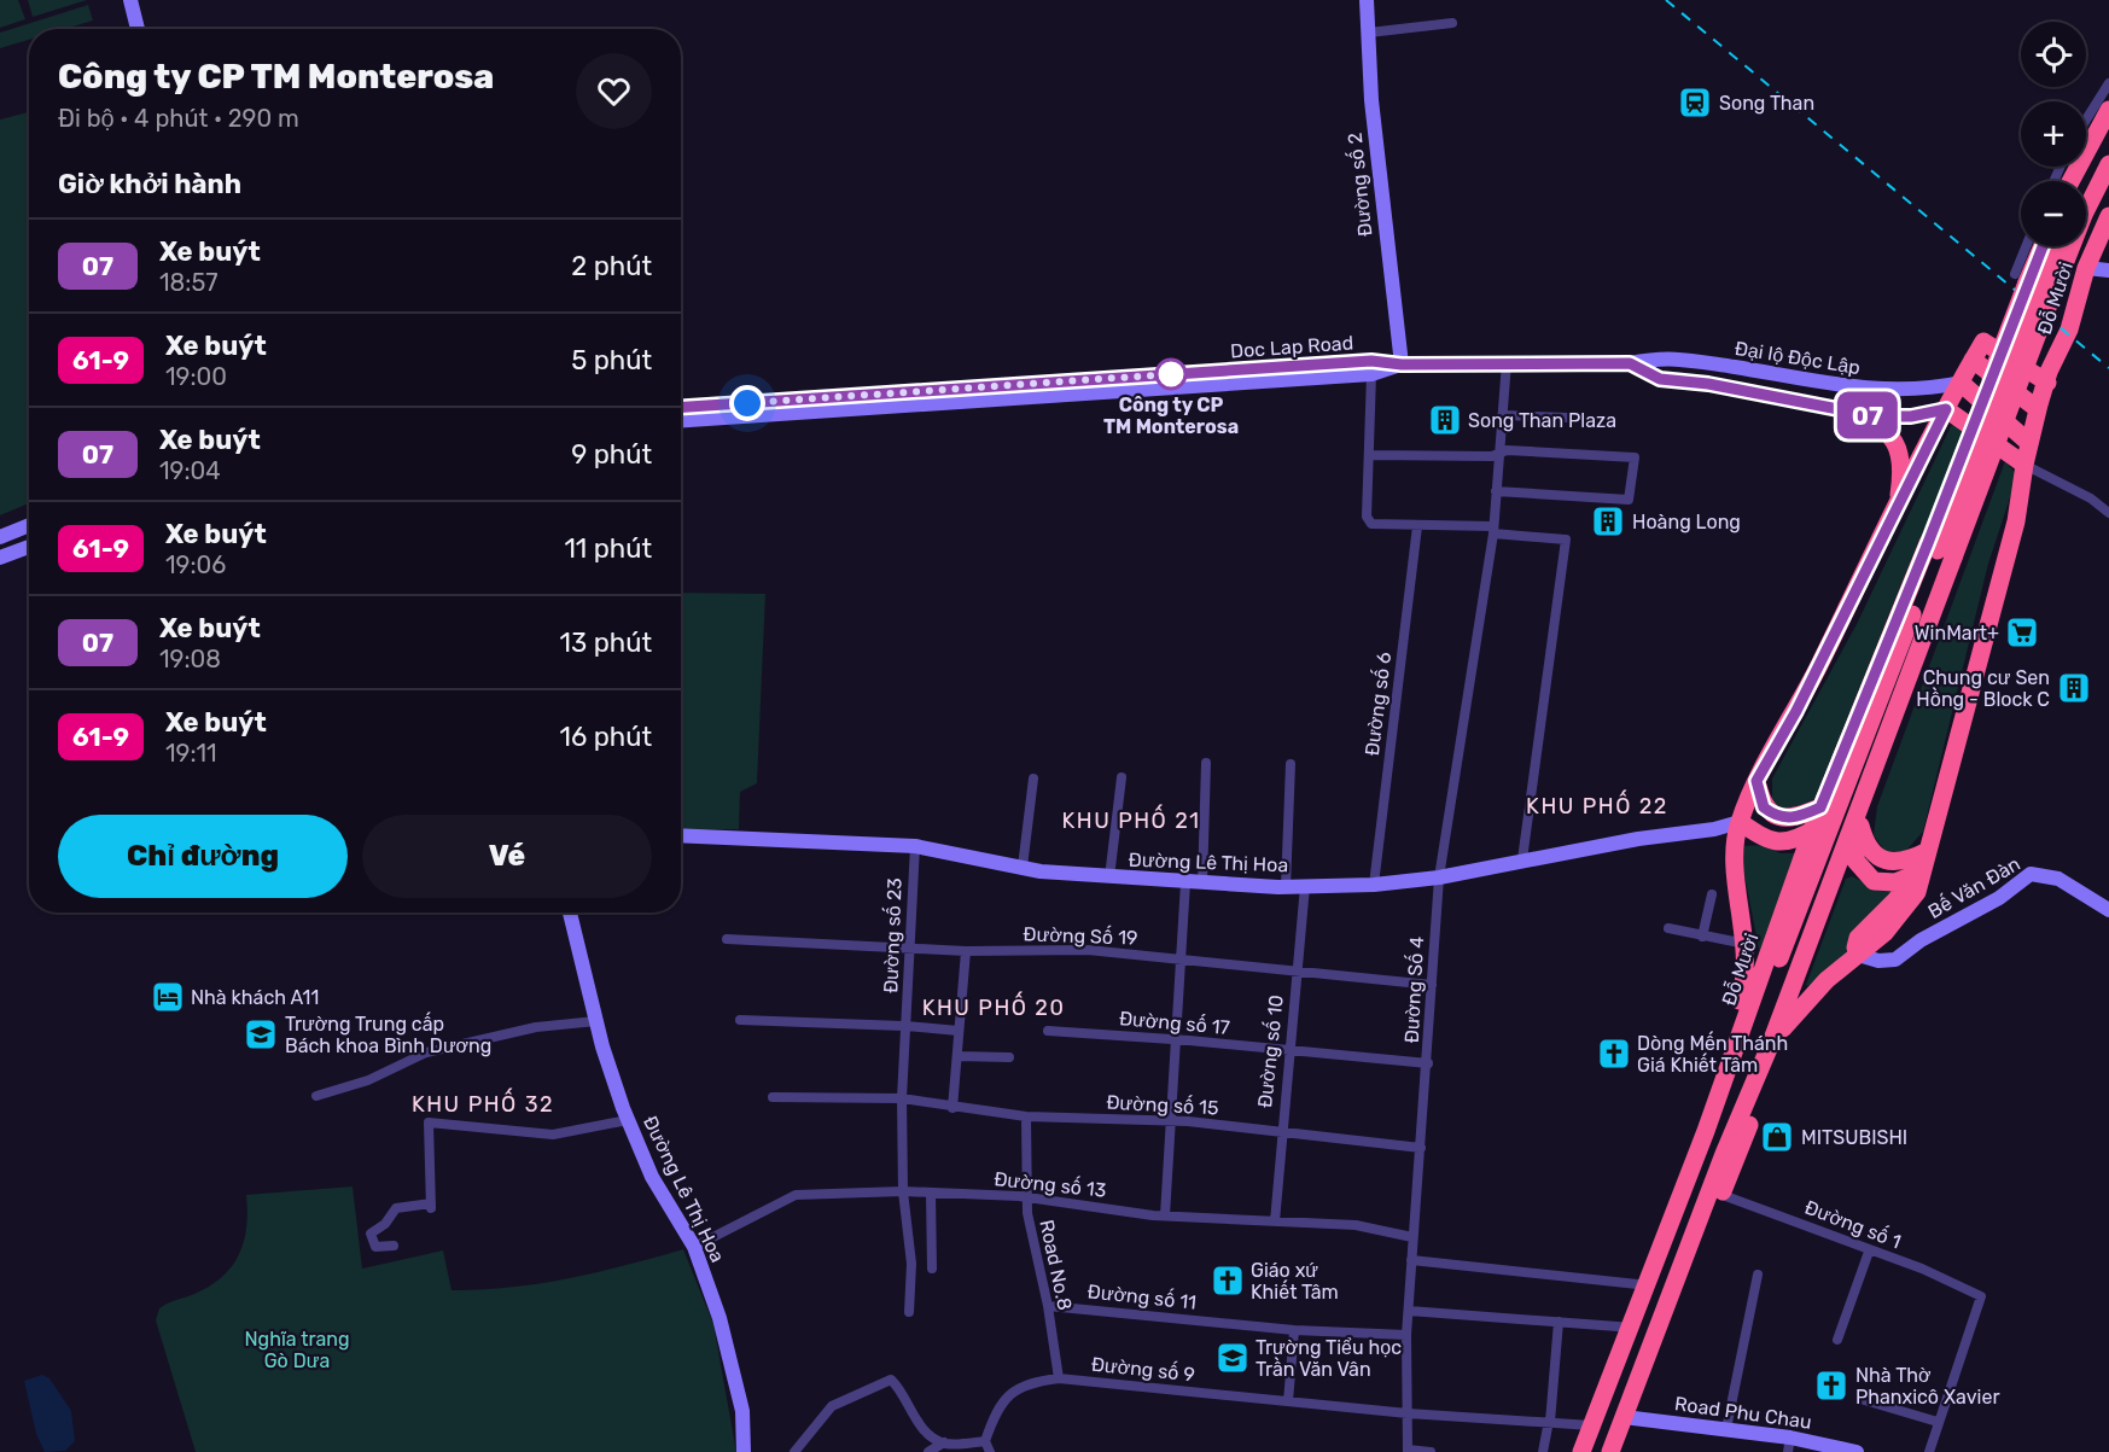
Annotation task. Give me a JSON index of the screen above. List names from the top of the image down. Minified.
{"streets":{"highway":["Đỗ Mười"],"street":["Đường số 2","Doc Lap Road","Đại lộ Độc Lập","Đường số 6","Đường Lê Thị Hoa","Bế Văn Đàn","Đường số 23","Đường Số 19","Đường Số 4","Đường số 17","Đường số 10","Đường số 15","Đường số 13","Đường số 1","Road No.8","Đường số 11","Đường số 9","Road Phu Chau"]},"crossings":[["Đường số 2","Doc Lap Road"],["Đường số 2","Đại lộ Độc Lập"],["Đỗ Mười","Đường số 9"],["Doc Lap Road","Đại lộ Độc Lập"],["Đại lộ Độc Lập","Đường Số 4"],["Đường số 6","Đường Lê Thị Hoa"],["Đường Lê Thị Hoa","Đường số 23"],["Đường Lê Thị Hoa","Đường Số 4"],["Đường Lê Thị Hoa","Đường số 10"],["Đường Lê Thị Hoa","Đường số 13"],["Đường số 23","Đường Số 19"],["Đường số 23","Đường số 15"],["Đường số 23","Đường số 13"],["Đường Số 19","Đường Số 4"],["Đường Số 19","Đường số 10"],["Đường Số 4","Đường số 17"],["Đường Số 4","Đường số 15"],["Đường Số 4","Đường số 13"],["Đường Số 4","Đường số 11"],["Đường Số 4","Đường số 9"],["Đường số 17","Đường số 10"],["Đường số 10","Đường số 15"],["Đường số 10","Đường số 13"],["Đường số 15","Road No.8"],["Đường số 13","Road No.8"],["Road No.8","Đường số 11"],["Road No.8","Đường số 9"]],"districts":["KHU PHỐ 22","KHU PHỐ 21","KHU PHỐ 20","KHU PHỐ 32"],"parks":["Nghĩa trang Gò Dưa"],"places":{"station":["Song Than"],"other":["Công ty CP TM Monterosa"],"building":["Song Than Plaza","Hoàng Long","Chung cư Sen Hồng - Block C"],"supermarket":["WinMart+"],"hotel":["Nhà khách A11"],"school or university":["Trường Trung cấp Bách khoa Bình Dương","Trường Tiểu học Trần Văn Vân"],"church":["Dòng Mến Thánh Giá Khiết Tâm","Giáo xứ Khiết Tâm","Nhà Thờ Phanxicô Xavier"],"shop":["MITSUBISHI"]},"lines":["bus line 07"],"page":{"on_map":"07","map_buttons":["+","−"],"heading":[["Công ty CP TM Monterosa","Đi bộ · 4 phút · 290 m"],"Giờ khởi hành"],"list":[{"mark":"07","name":"Xe buýt","note":"18:57","value":"2 phút"},{"mark":"61-9","name":"Xe buýt","note":"19:00","value":"5 phút"},{"mark":"07","name":"Xe buýt","note":"19:04","value":"9 phút"},{"mark":"61-9","name":"Xe buýt","note":"19:06","value":"11 phút"},{"mark":"07","name":"Xe buýt","note":"19:08","value":"13 phút"},{"mark":"61-9","name":"Xe buýt","note":"19:11","value":"16 phút"}],"buttons":["Chỉ đường","Vé"]}}
